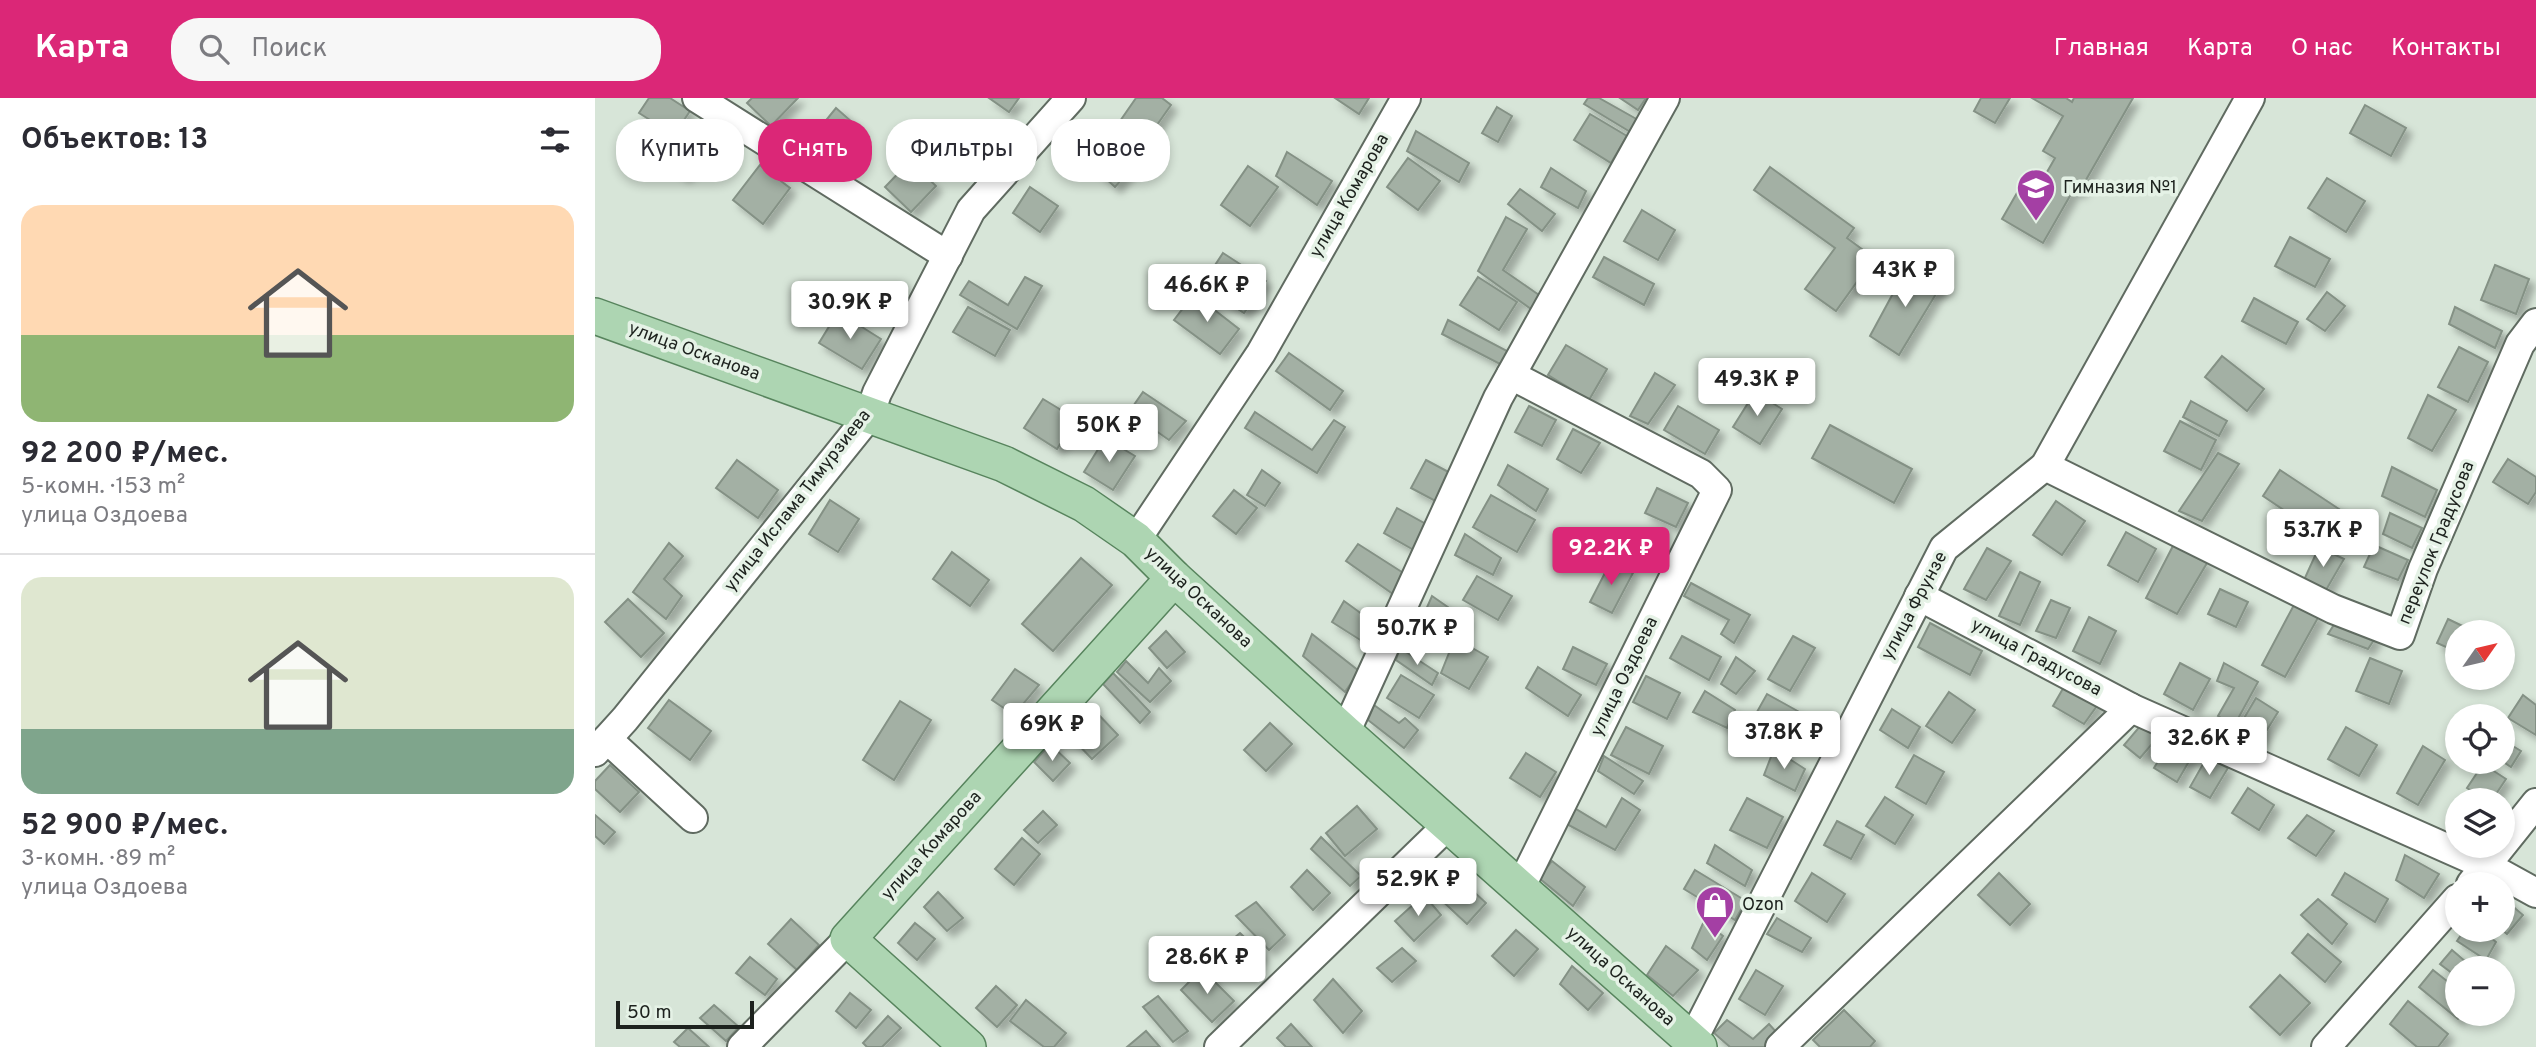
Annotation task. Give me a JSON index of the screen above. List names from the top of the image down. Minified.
{"streets":{"main road":["улица Комарова","улица Осканова"],"street":["улица Ислама Тимурзиева","переулок Градусова","улица Фрунзе","улица Градусова","улица Оздоева"]},"crossings":[["улица Комарова","улица Осканова"],["улица Осканова","улица Ислама Тимурзиева"],["улица Осканова","улица Фрунзе"],["улица Осканова","улица Оздоева"],["переулок Градусова","улица Фрунзе"],["улица Фрунзе","улица Градусова"]],"places":{"school or university":["Гимназия №1"],"shop":["Ozon"]},"scale_bar":"50 m","north":"top right","page":{"header":"Карта","search":"Поиск","nav":["Главная","Карта","О нас","Контакты"],"heading":"Объектов: 13","chip":["Купить","Снять","Фильтры","Новое"],"list":[{"name":"92 200 ₽/мес.","note":"5-комн. · 153 m² · улица Оздоева"},{"name":"52 900 ₽/мес.","note":"3-комн. · 89 m² · улица Оздоева"}],"price":["43K ₽","46.6K ₽","30.9K ₽","49.3K ₽","50K ₽","53.7K ₽","92.2K ₽","50.7K ₽","69K ₽","37.8K ₽","32.6K ₽","52.9K ₽","28.6K ₽"],"map_buttons":["+","−"],"scale":"50 m"}}
